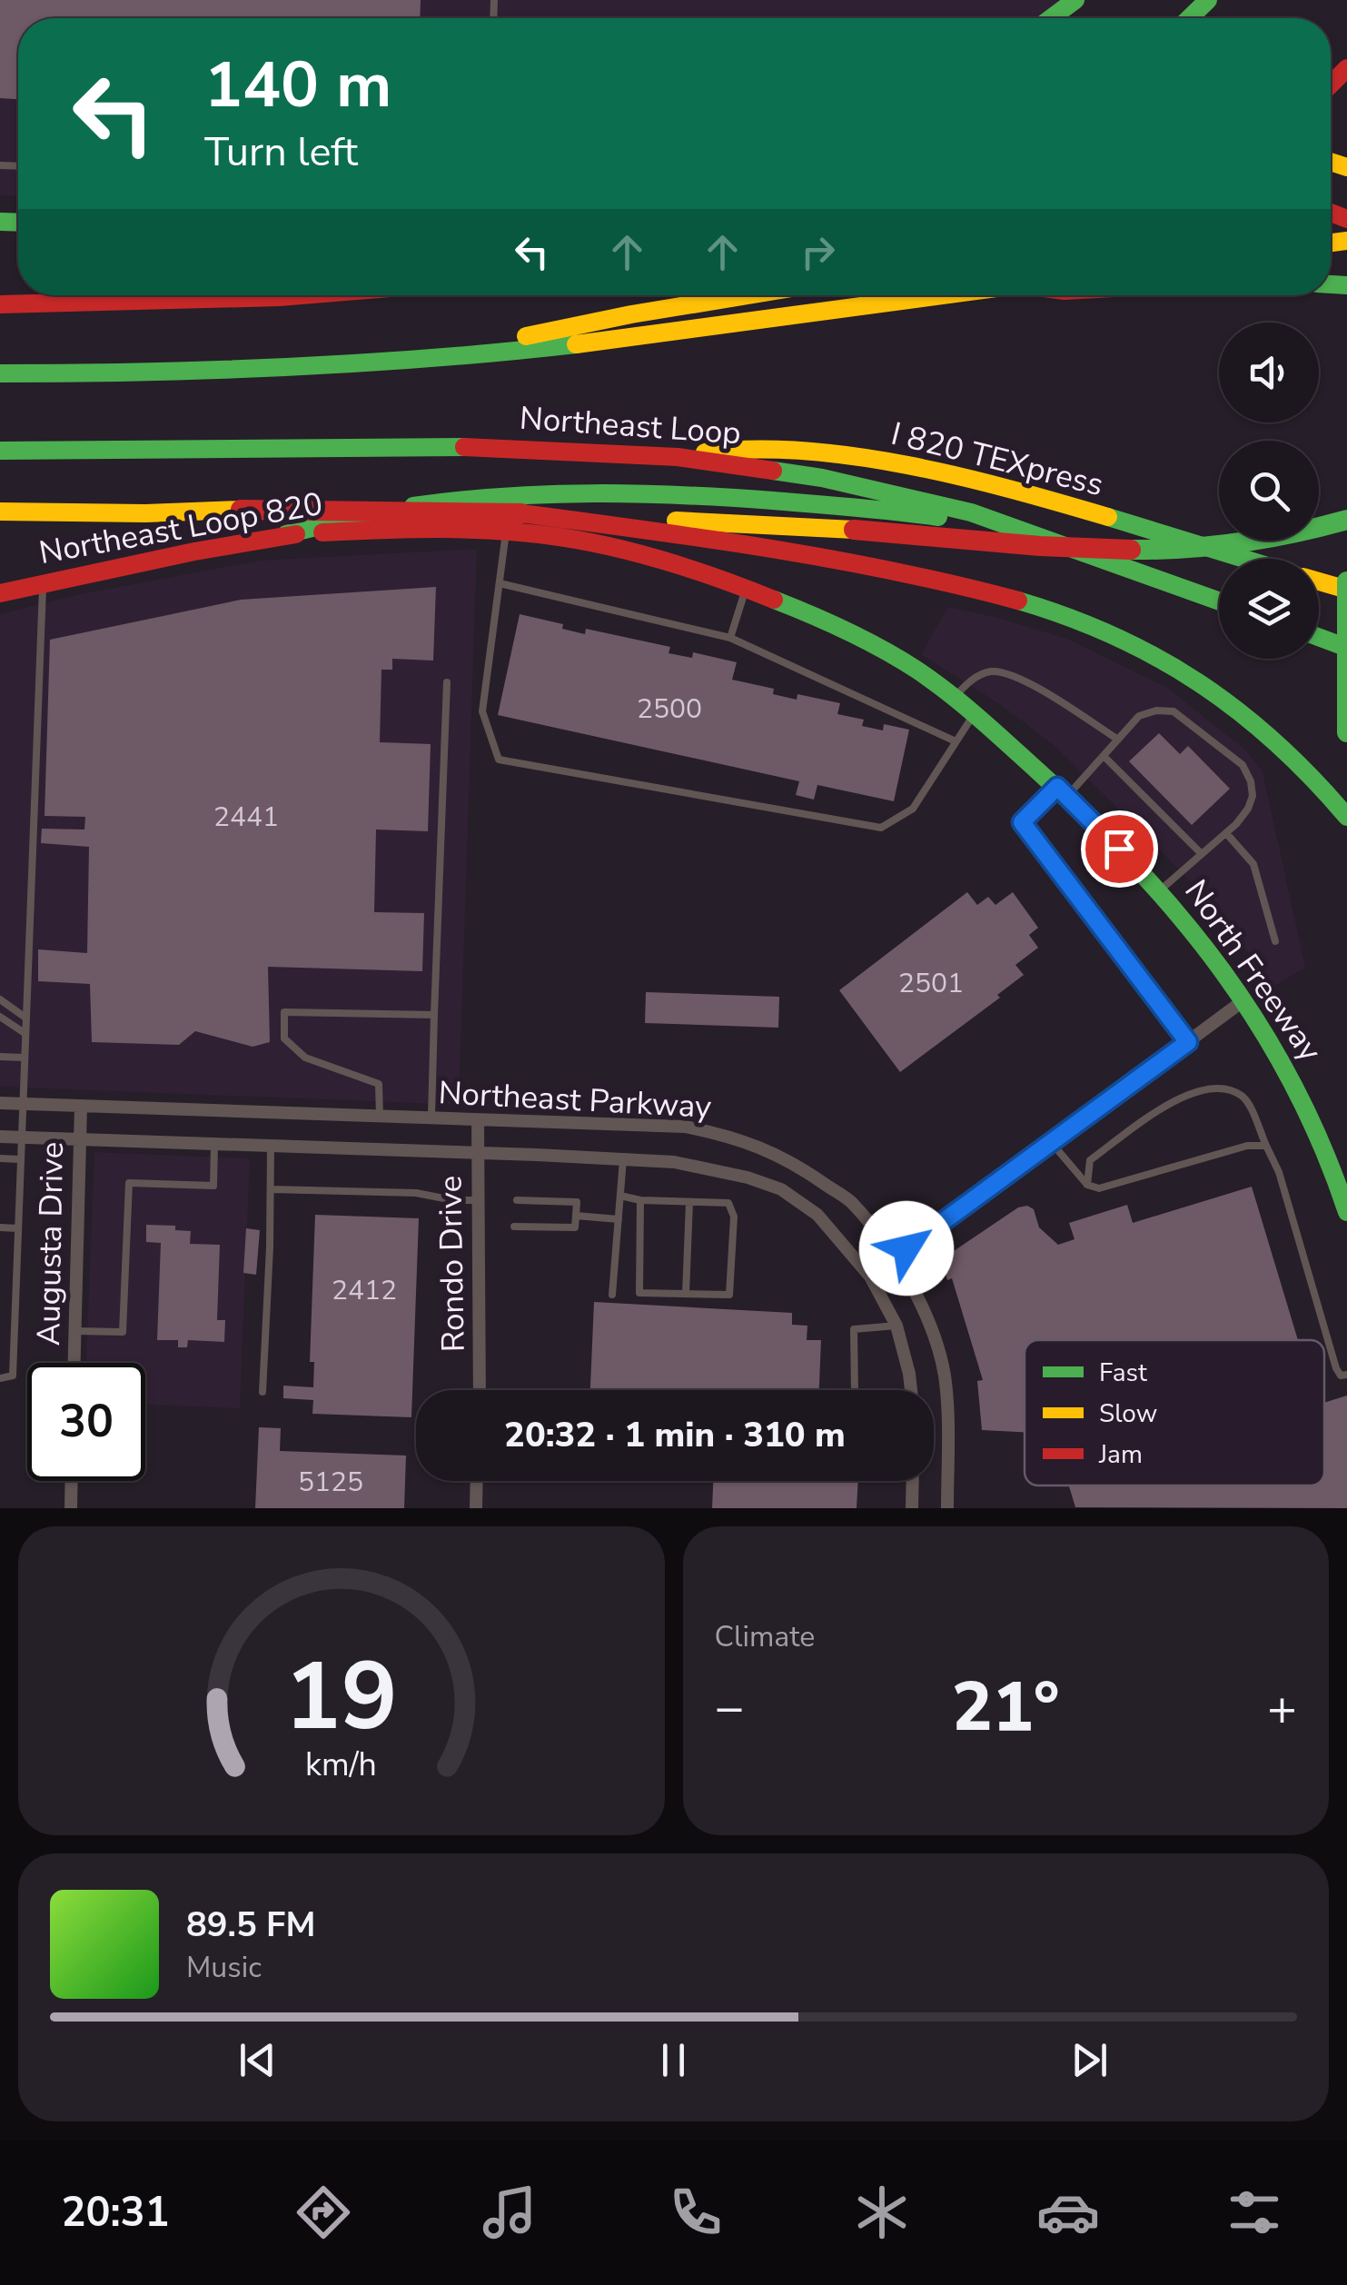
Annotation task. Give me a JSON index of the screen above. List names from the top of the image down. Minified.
{"streets":{"main road":["Northeast Loop","I 820 TEXpress","Northeast Loop 820","North Freeway"],"street":["Northeast Parkway","Augusta Drive","Rondo Drive"]},"crossings":[["Northeast Loop","I 820 TEXpress"],["Northeast Loop 820","North Freeway"],["Northeast Parkway","Augusta Drive"],["Northeast Parkway","Rondo Drive"]],"house_numbers":["2500","2441","2501","2412","5125"],"legend":["Fast","Slow","Jam"],"page":{"turn":["140 m","Turn left"],"limit":"30","trip":"20:32 · 1 min · 310 m","tile":"Climate","heat":["−","21°","+"],"song":["89.5 FM","Music"],"tabs":"20:31","gauge":["19","km/h"]}}
